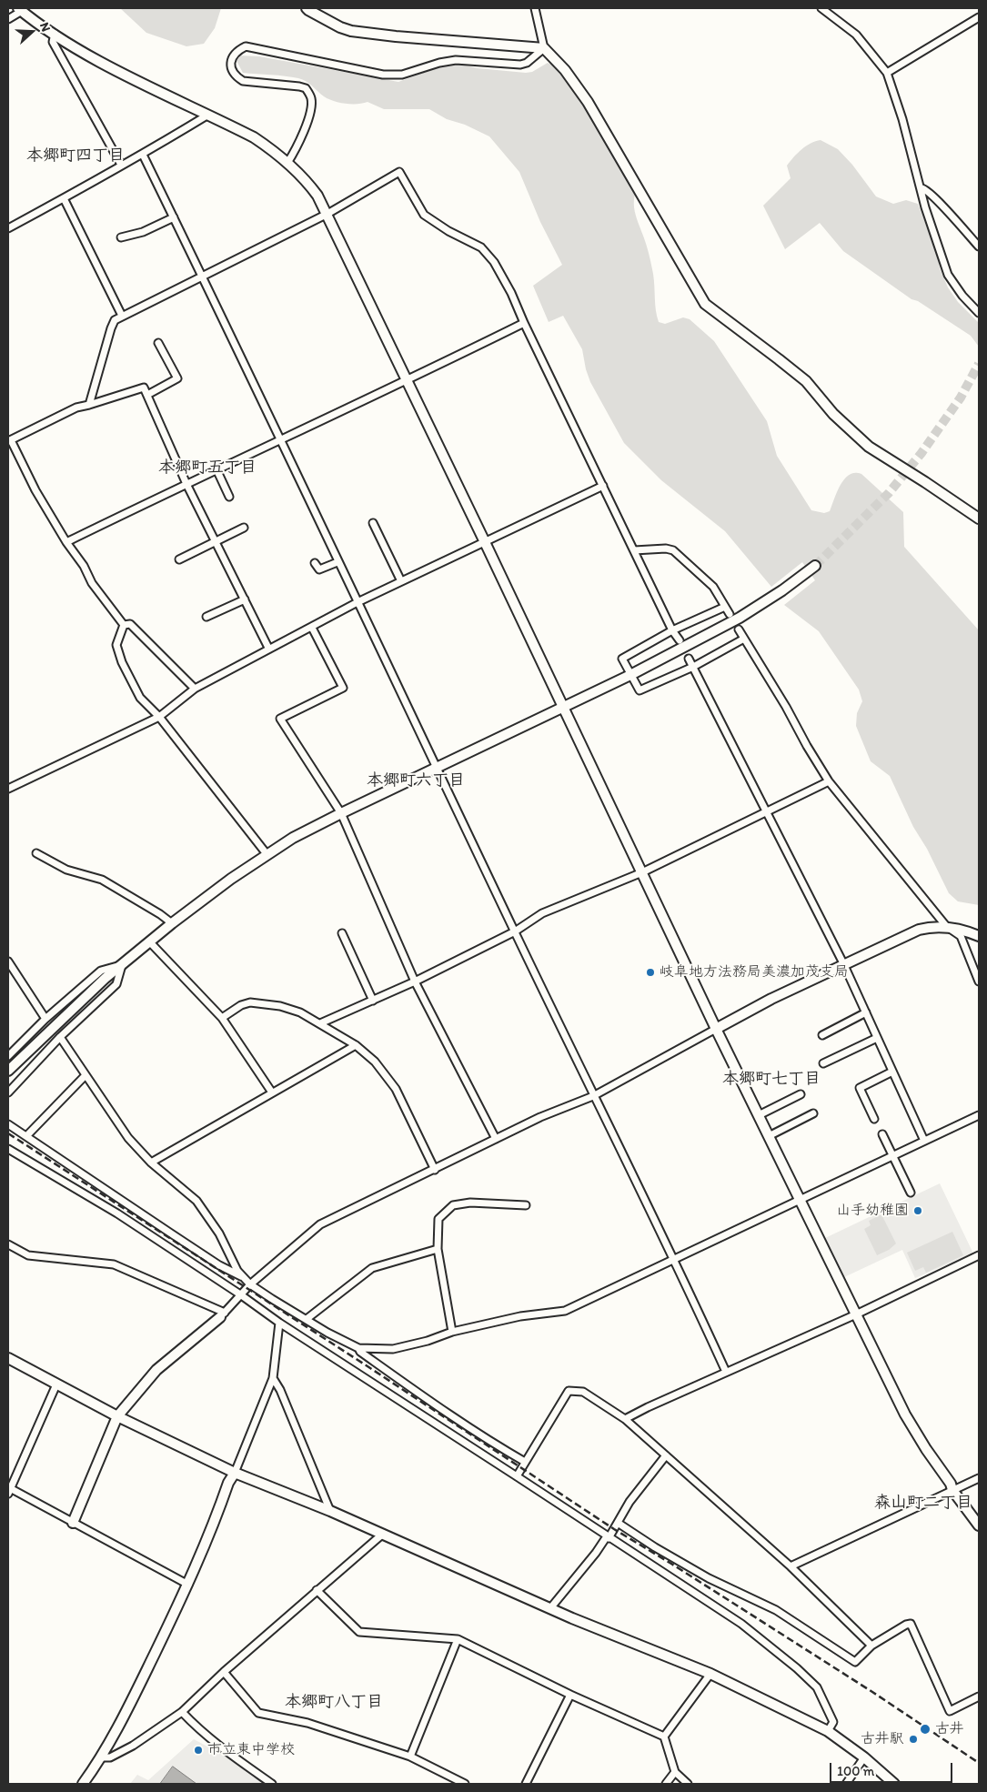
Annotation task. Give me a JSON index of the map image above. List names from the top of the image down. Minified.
{"districts":["本郷町四丁目","本郷町五丁目","本郷町六丁目","本郷町七丁目","森山町二丁目","本郷町八丁目"],"places":["岐阜地方法務局美濃加茂支局","山手幼稚園","古井","古井駅","市立東中学校"],"scale_bar":"100 m","north":"right"}
